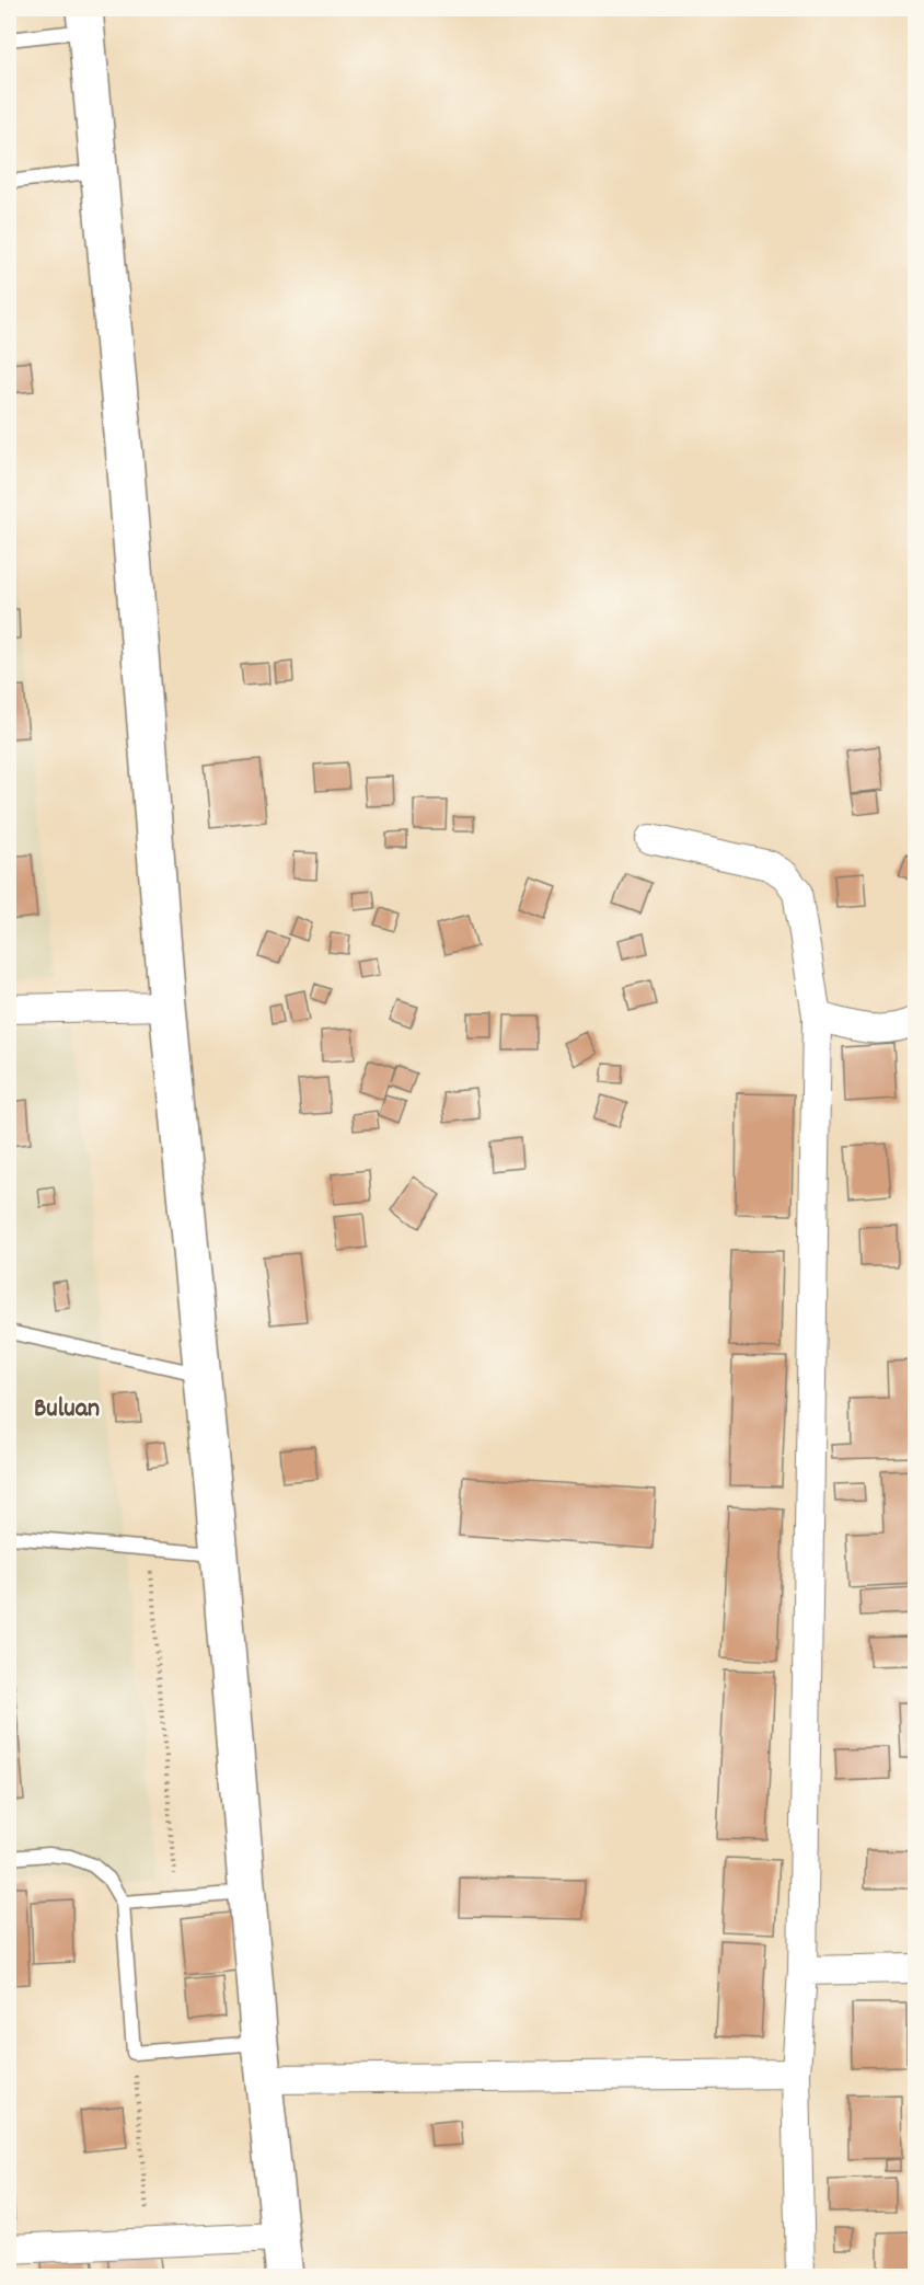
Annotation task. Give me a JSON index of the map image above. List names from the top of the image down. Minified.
{"districts":["Buluan"]}
